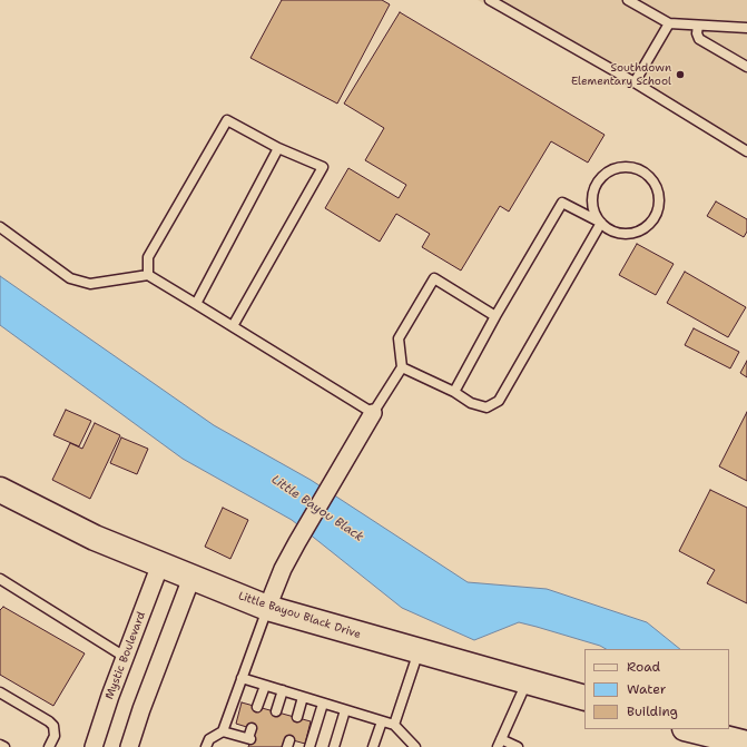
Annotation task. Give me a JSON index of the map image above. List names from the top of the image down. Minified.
{"streets":{"main road":["Little Bayou Black Drive"],"street":["Mystic Boulevard"]},"crossings":[["Little Bayou Black Drive","Mystic Boulevard"]],"water":["Little Bayou Black"],"places":["Southdown Elementary School"],"legend":["Road","Water","Building"]}
